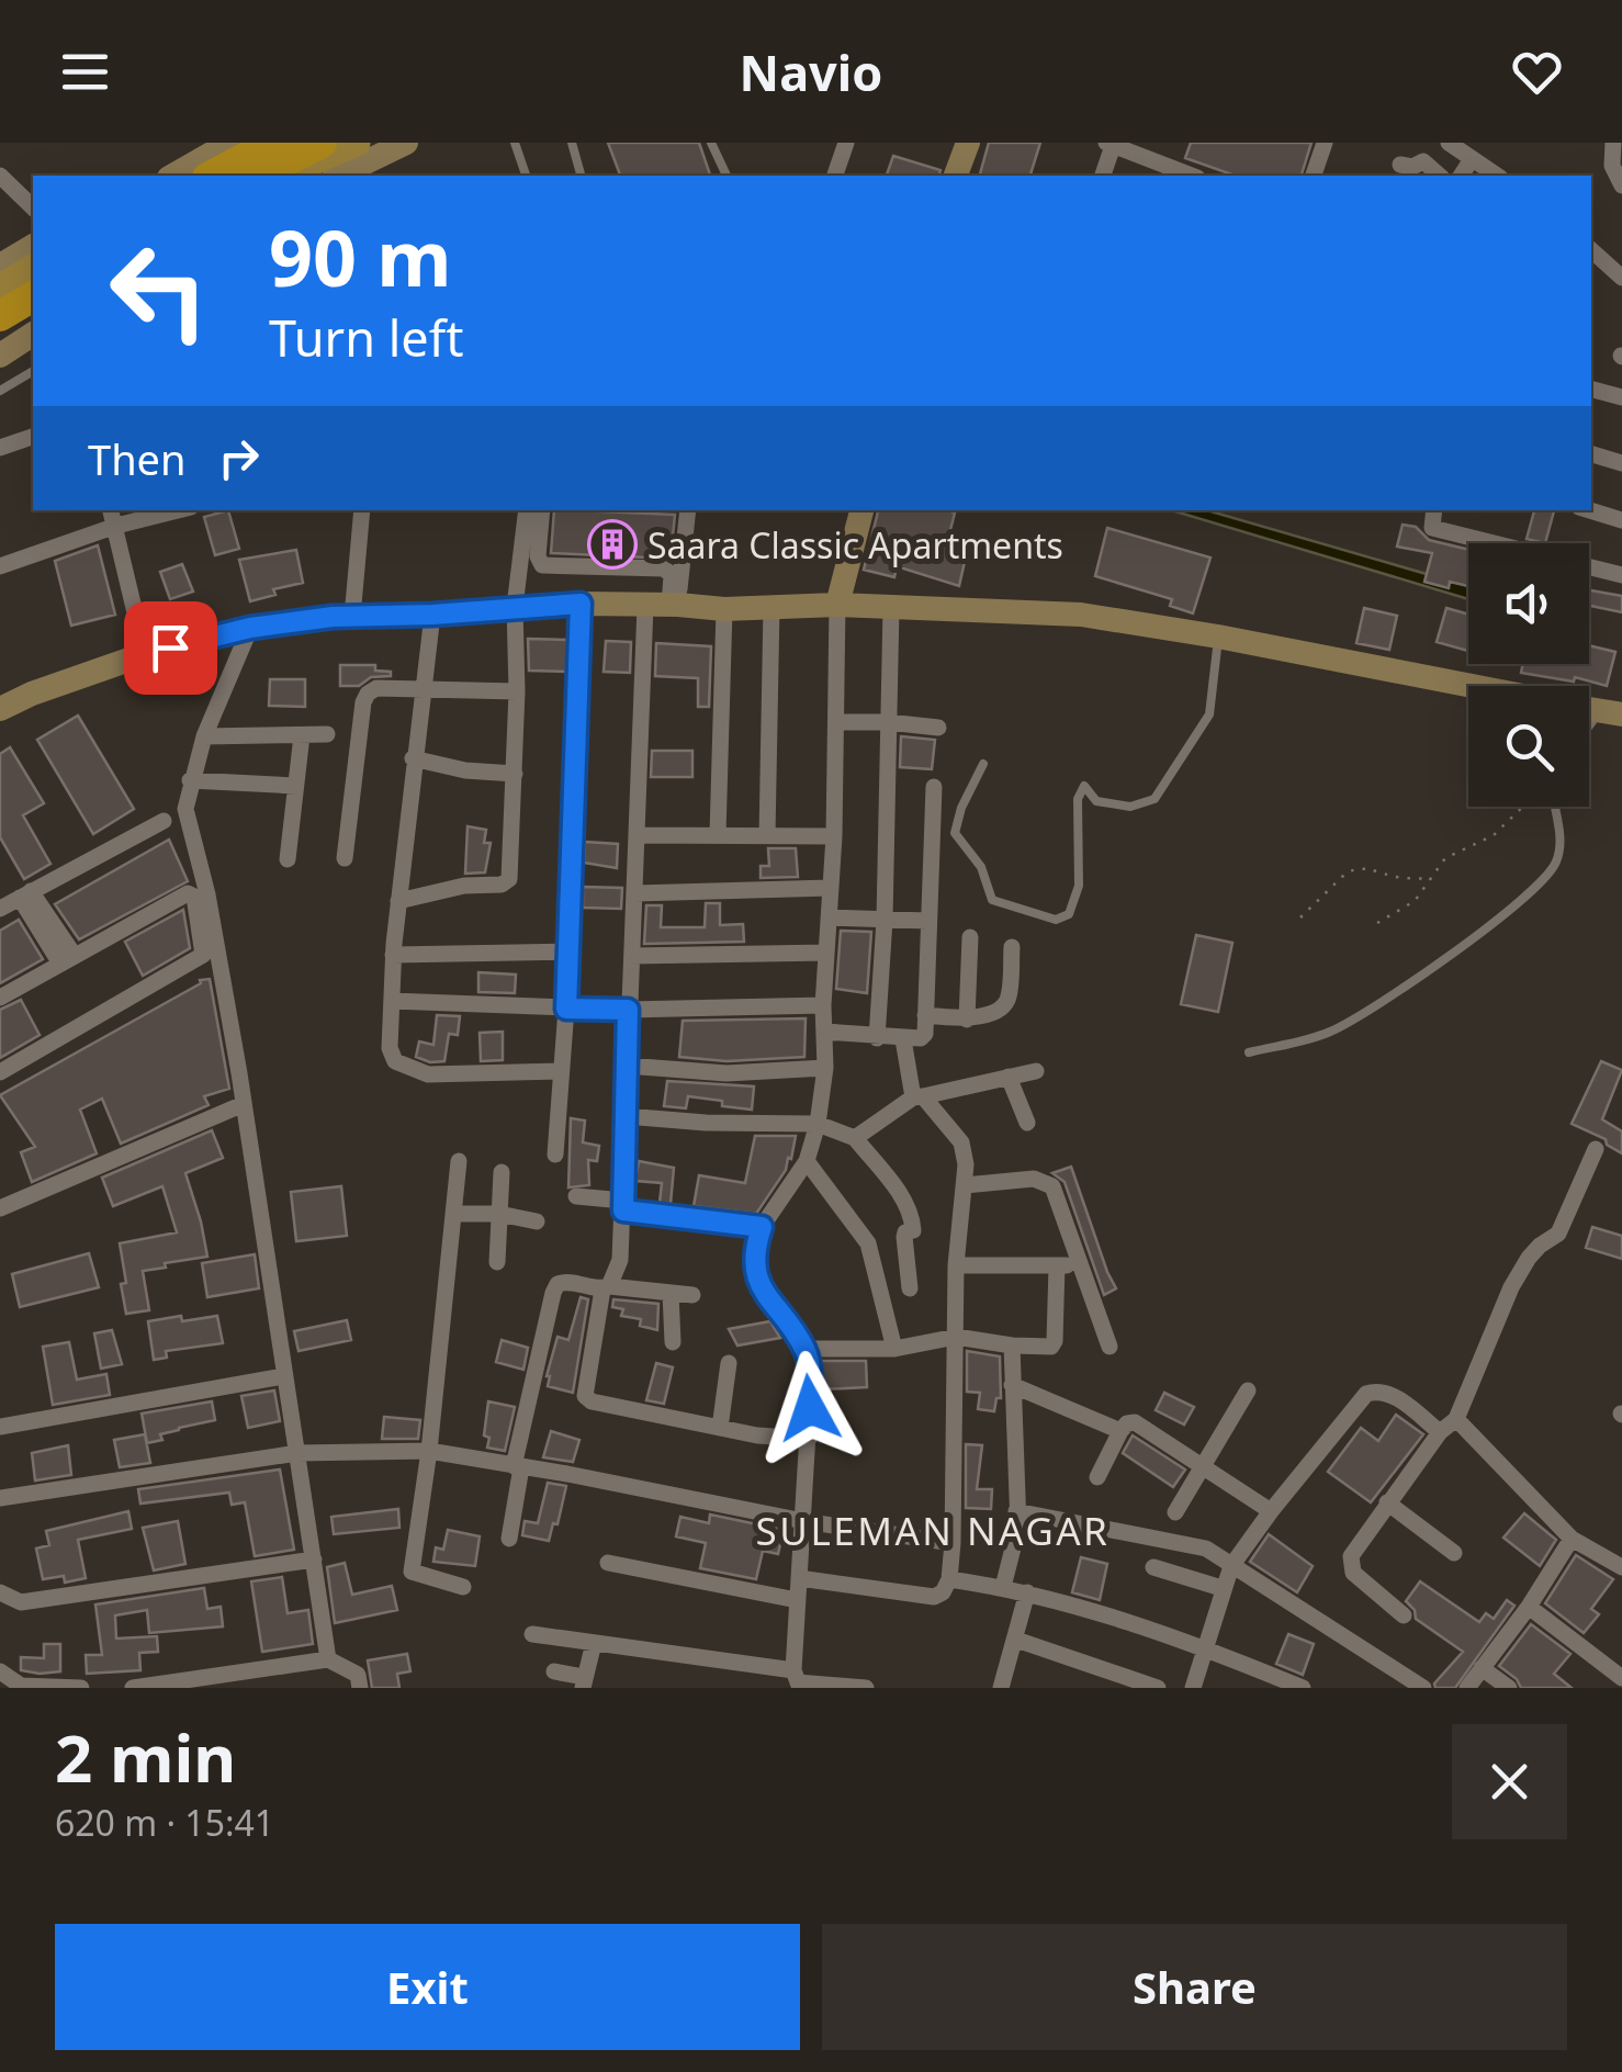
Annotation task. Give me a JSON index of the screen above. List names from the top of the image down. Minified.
{"districts":["SULEMAN NAGAR"],"places":{"building":["Saara Classic Apartments"]},"page":{"header":"Navio","turn":["90 m","Turn left"],"then":"Then","heading":["2 min","620 m · 15:41"],"buttons":["Exit","Share"]}}
